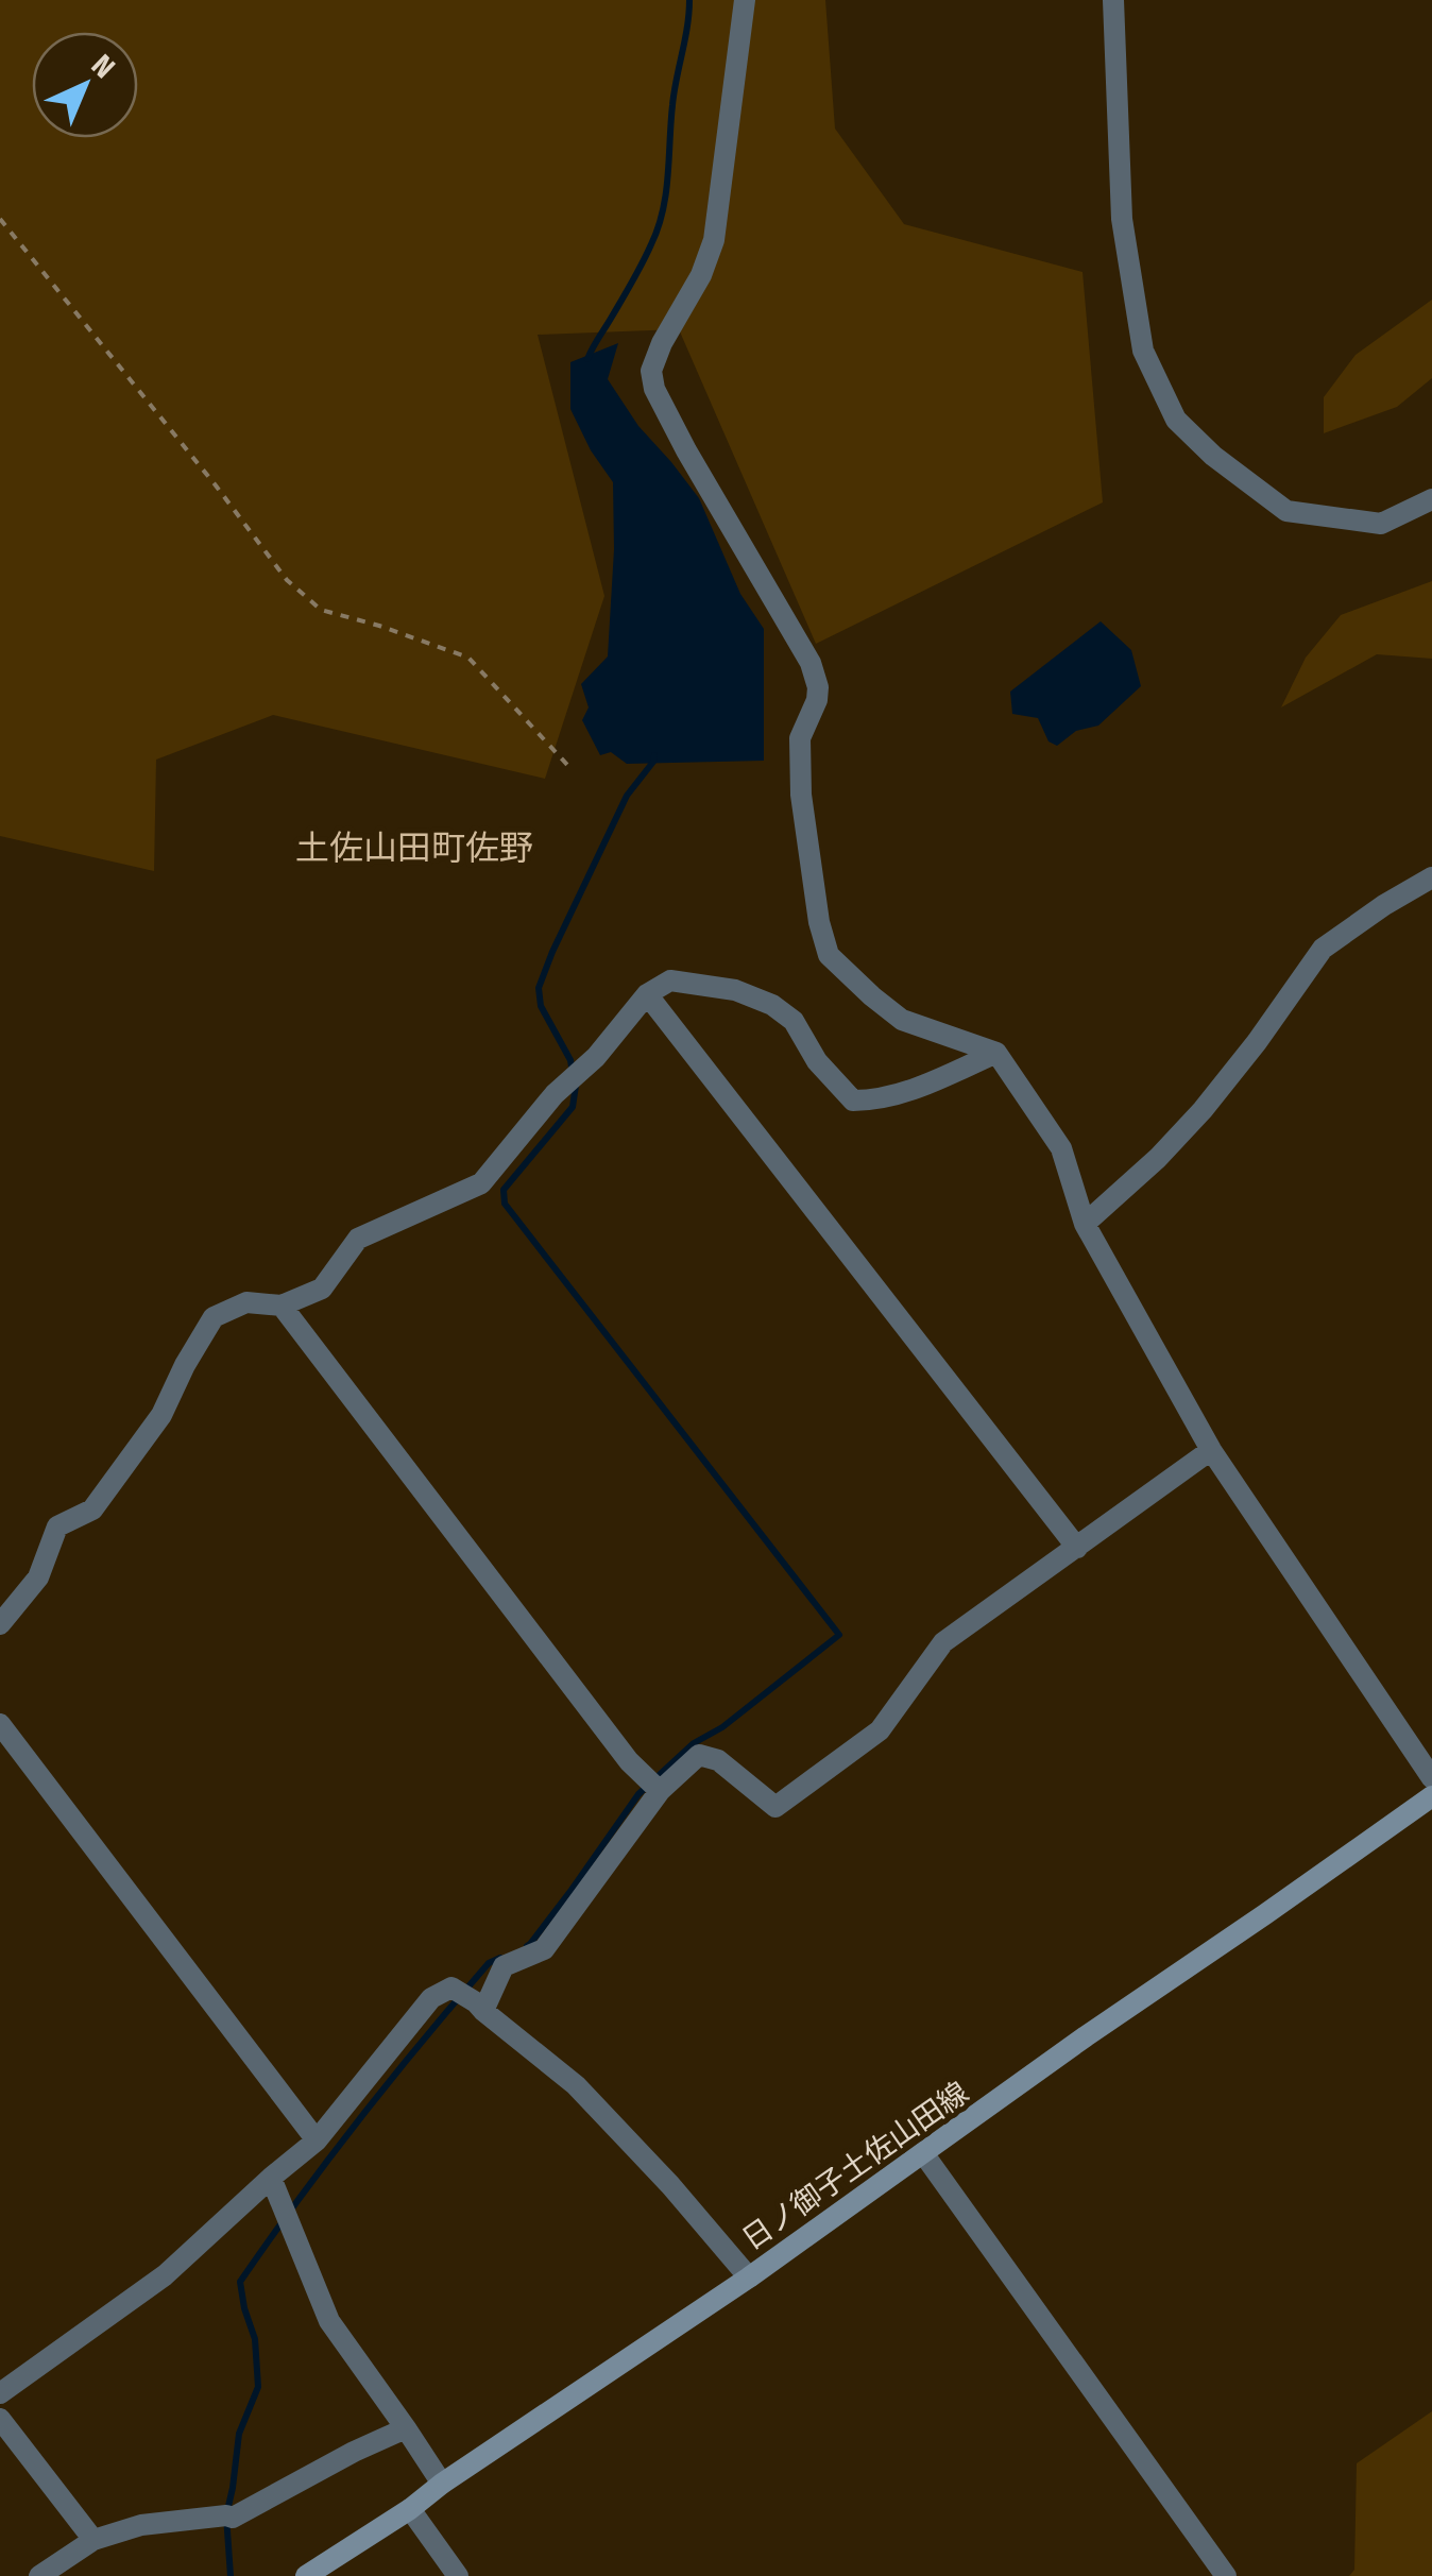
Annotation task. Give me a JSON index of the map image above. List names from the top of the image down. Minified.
{"streets":{"main road":["日ノ御子土佐山田線"]},"districts":["土佐山田町佐野"],"north":"top right"}
